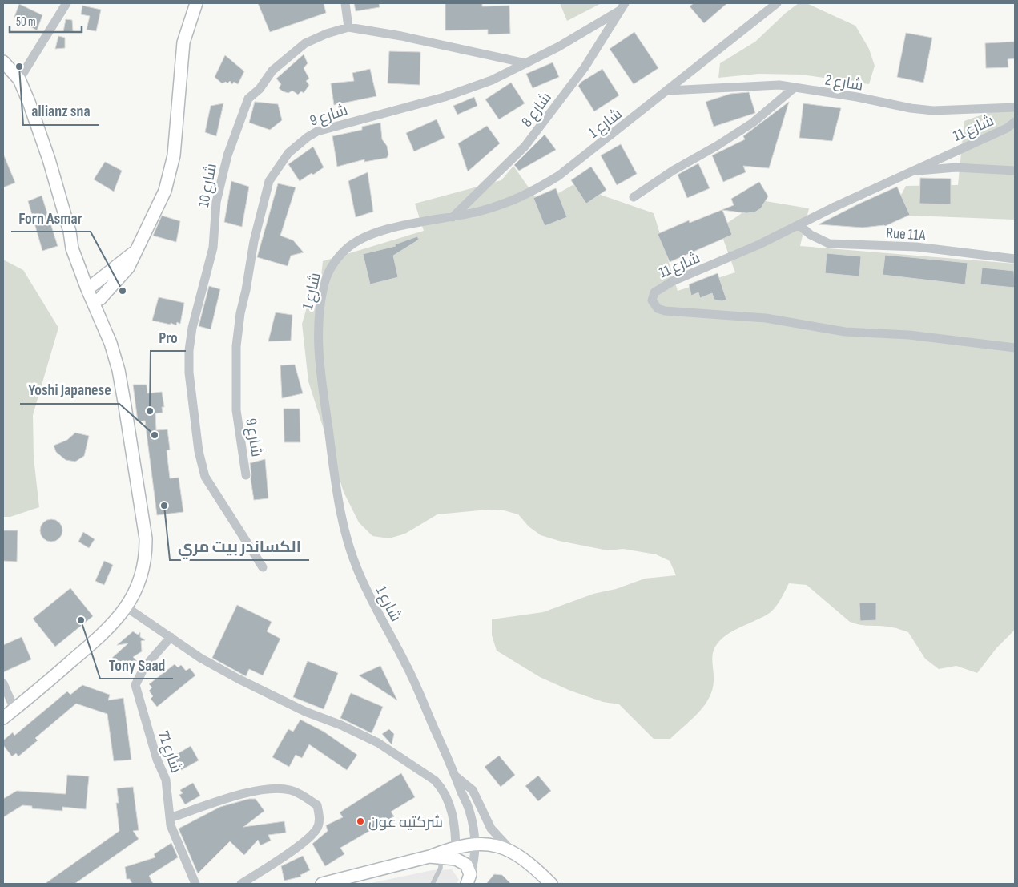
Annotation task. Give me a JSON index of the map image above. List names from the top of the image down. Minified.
{"streets":{"street":["شارع 2","شارع 8","شارع 9","شارع 1","شارع 11","شارع 10","Rue 11A","شارع 71"]},"crossings":[["شارع 2","شارع 1"],["شارع 8","شارع 9"],["شارع 8","شارع 1"],["شارع 9","شارع 10"],["شارع 11","Rue 11A"]],"places":["allianz sna","Forn Asmar","Pro","Yoshi Japanese","الكساندر بيت مري","Tony Saad","شركتيه عون"],"scale_bar":"50 m"}
